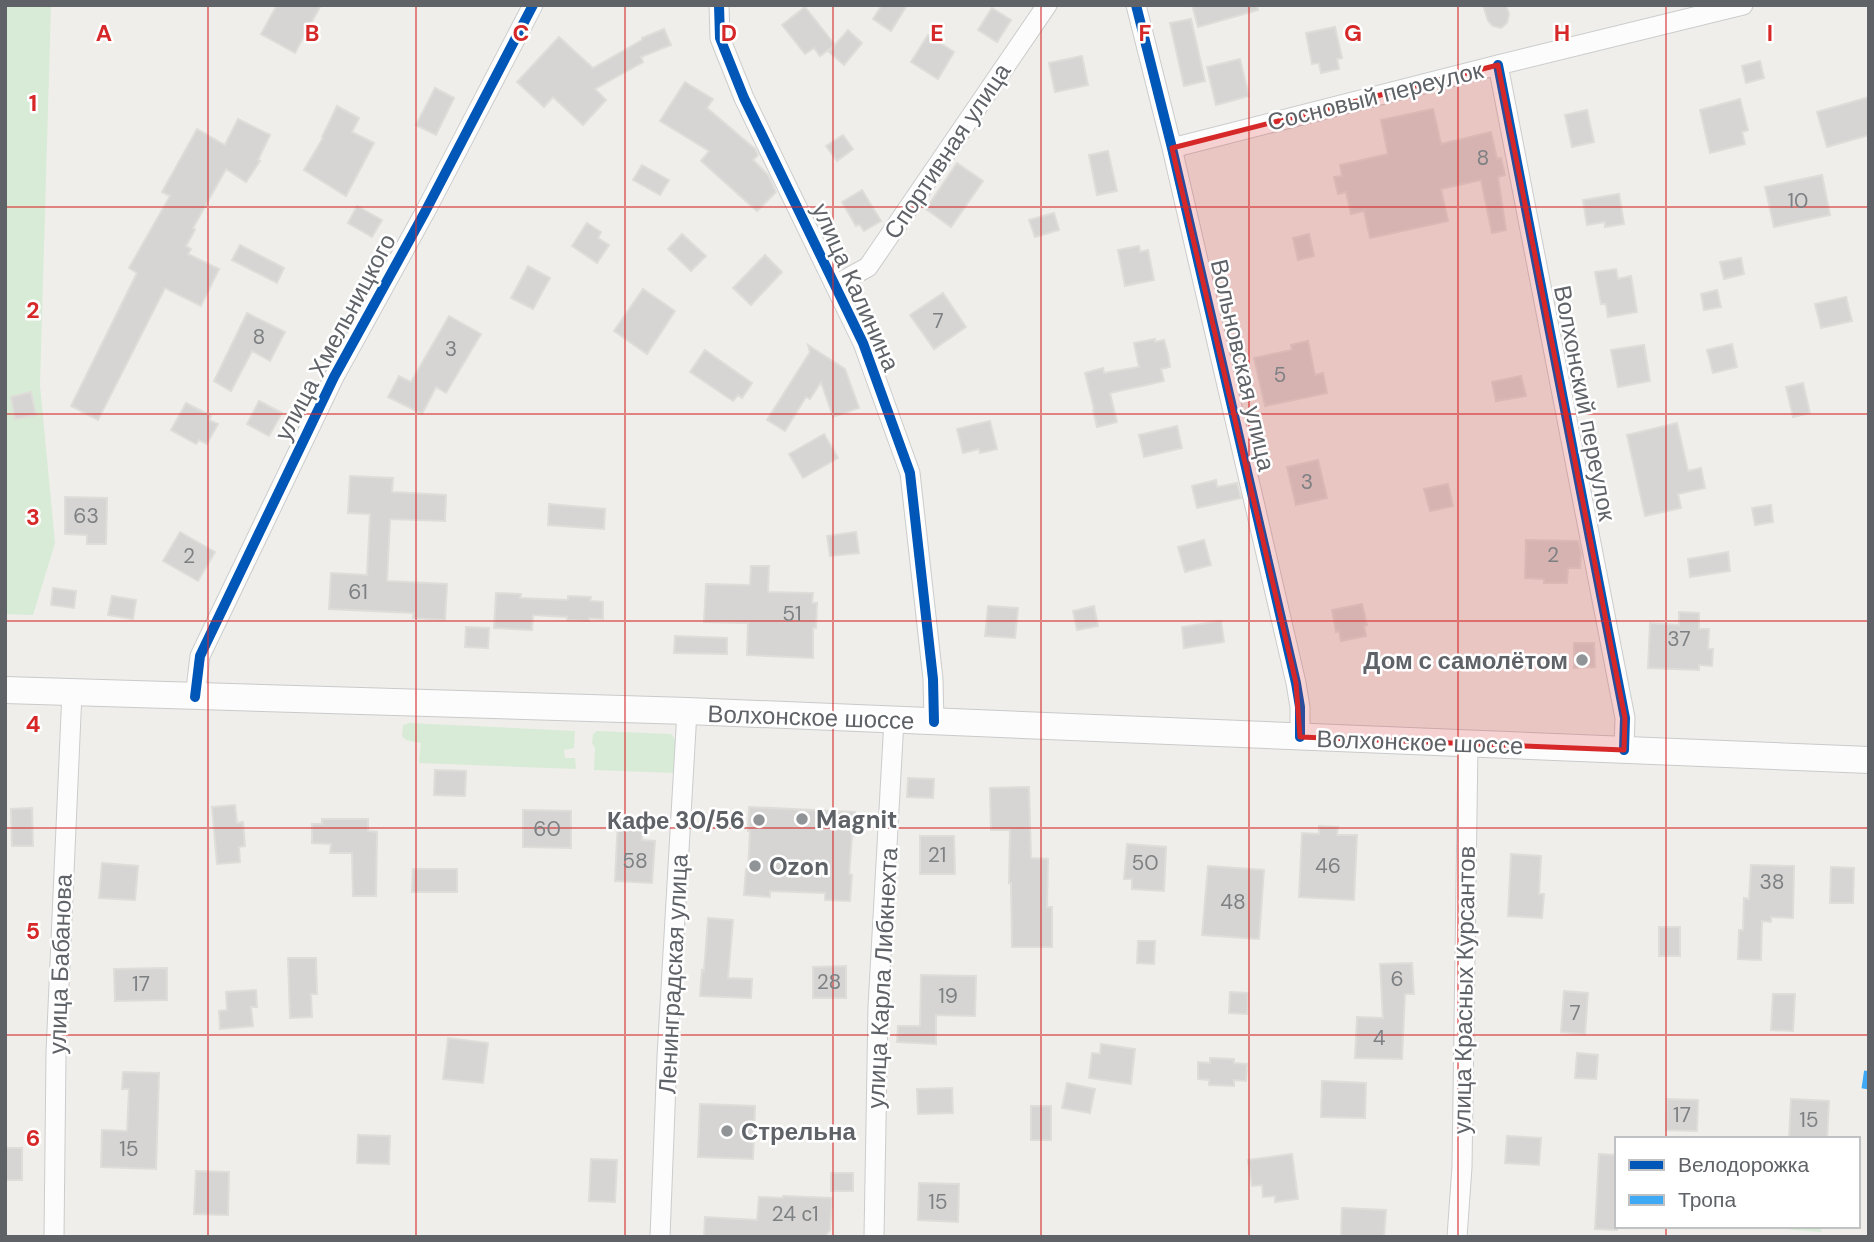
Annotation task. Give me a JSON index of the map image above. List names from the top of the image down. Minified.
{"streets":{"main road":["Волхонское шоссе"],"street":["Сосновый переулок","Спортивная улица","улица Калинина","улица Хмельницкого","Вольновская улица","Волхонский переулок","улица Бабанова","Ленинградская улица","улица Карла Либкнехта","улица Красных Курсантов"]},"crossings":[["Сосновый переулок","Вольновская улица"],["Сосновый переулок","Волхонский переулок"],["Спортивная улица","улица Калинина"],["улица Калинина","Волхонское шоссе"],["улица Хмельницкого","Волхонское шоссе"],["Вольновская улица","Волхонское шоссе"],["Волхонский переулок","Волхонское шоссе"],["Волхонское шоссе","улица Бабанова"],["Волхонское шоссе","Ленинградская улица"],["Волхонское шоссе","улица Карла Либкнехта"],["Волхонское шоссе","улица Красных Курсантов"]],"places":["Дом с самолётом","Magnit","Кафе 30/56","Ozon","Стрельна"],"house_numbers":["8","10","7","8","3","5","3","63","2","2","61","51","37","60","21","58","50","46","38","48","6","28","17","19","7","4","17","15","15","15","24 с1"],"legend":["Велодорожка","Тропа"],"grid":{"columns":["A","B","C","D","E","F","G","H","I"],"rows":["1","2","3","4","5","6"]}}
